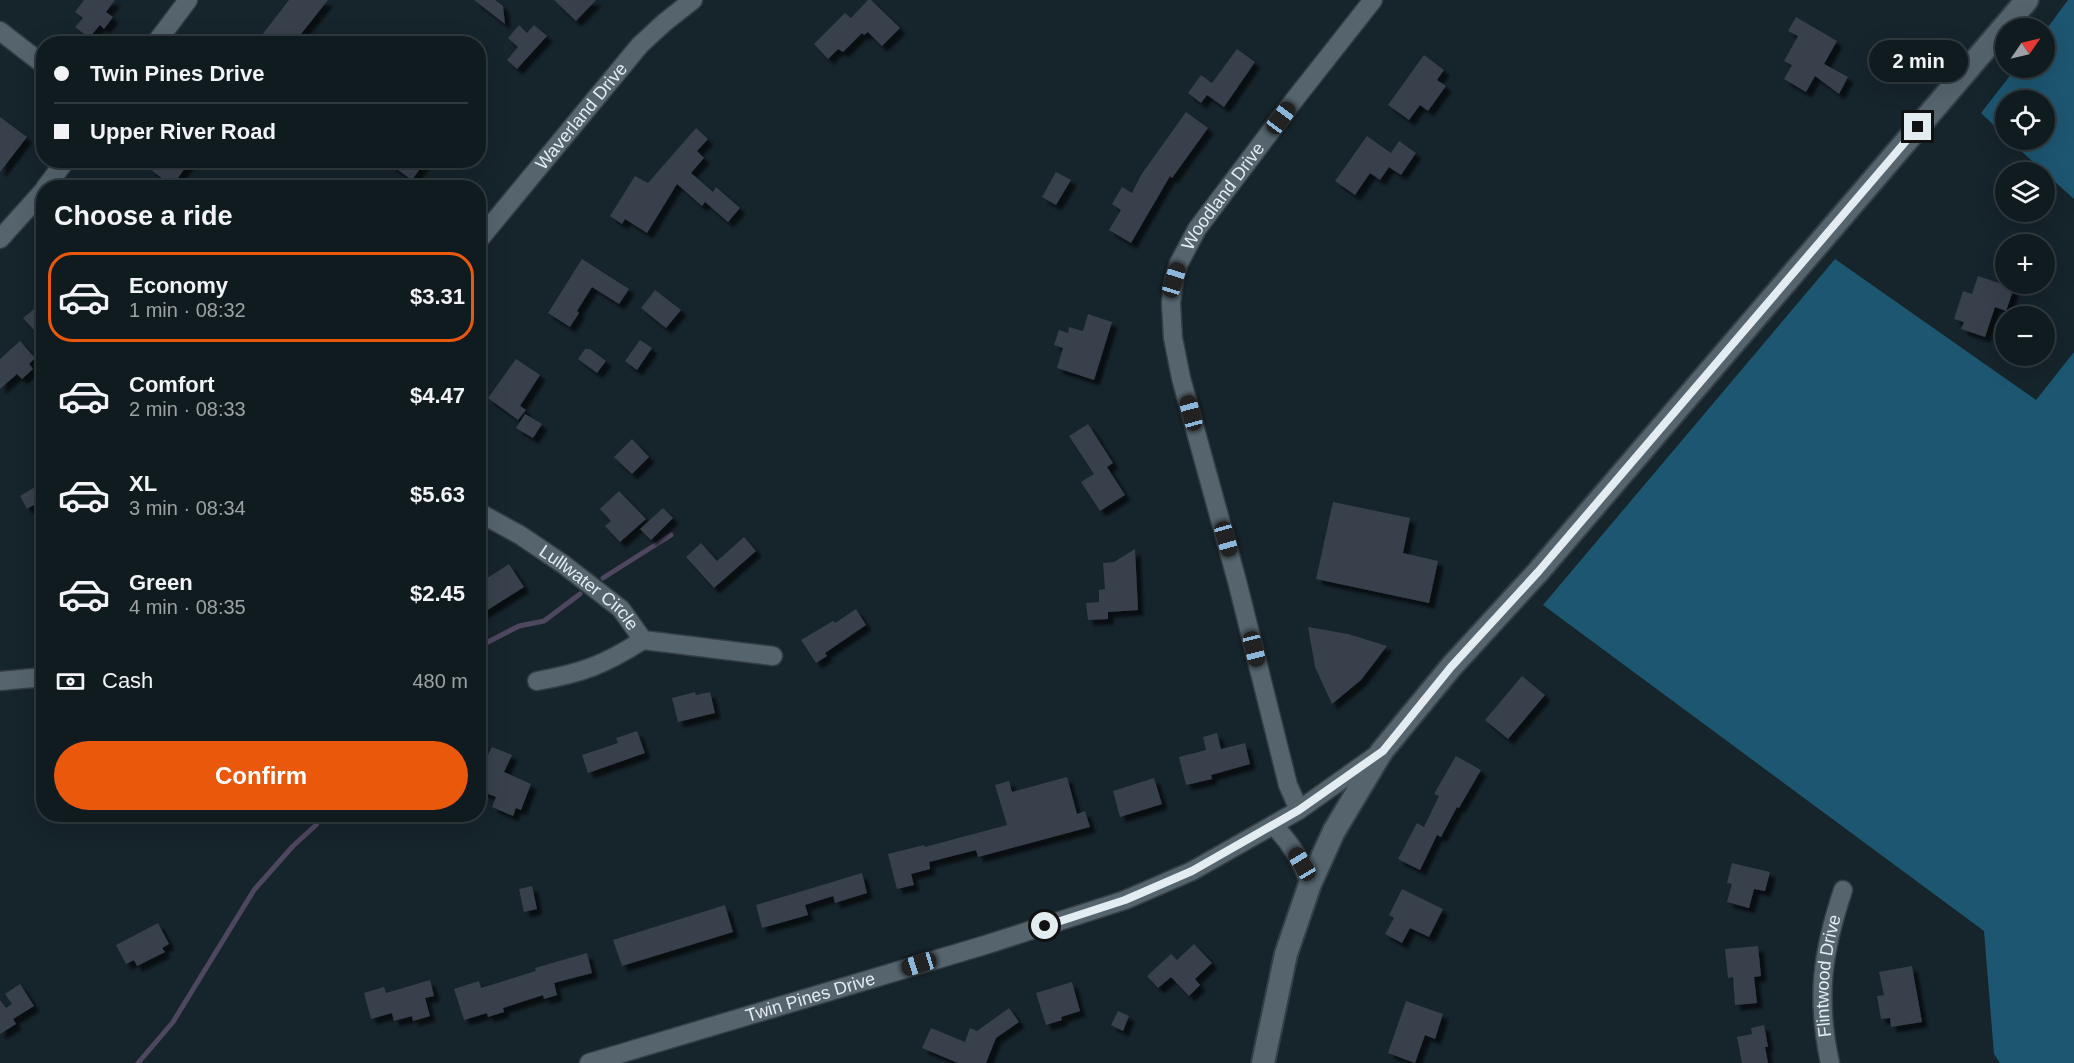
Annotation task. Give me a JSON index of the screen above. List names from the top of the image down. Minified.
{"streets":{"street":["Waverland Drive","Woodland Drive","Lullwater Circle","Flintwood Drive","Twin Pines Drive"]},"crossings":[["Woodland Drive","Twin Pines Drive"]],"north":"top right","page":{"map_buttons":["+","−"],"banner":["Twin Pines Drive","Upper River Road"],"bubble":"2 min","heading":"Choose a ride","list":[{"name":"Economy","note":"1 min · 08:32","value":"$3.31"},{"name":"Comfort","note":"2 min · 08:33","value":"$4.47"},{"name":"XL","note":"3 min · 08:34","value":"$5.63"},{"name":"Green","note":"4 min · 08:35","value":"$2.45"}],"pay":["Cash","480 m"],"buttons":"Confirm"}}
